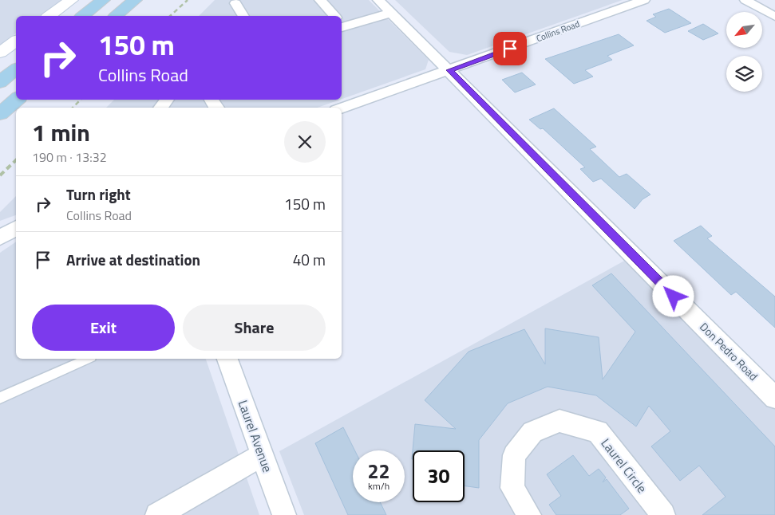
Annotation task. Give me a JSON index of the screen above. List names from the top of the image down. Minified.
{"streets":{"street":["Collins Road","Don Pedro Road","Laurel Avenue","Laurel Circle"]},"crossings":[["Collins Road","Don Pedro Road"]],"north":"bottom left","page":{"turn":["150 m","Collins Road"],"heading":["1 min","190 m · 13:32"],"list":[{"name":"Turn right","note":"Collins Road","value":"150 m"},{"name":"Arrive at destination","value":"40 m"}],"buttons":["Exit","Share"],"speed":"22 km/h","limit":"30"}}
